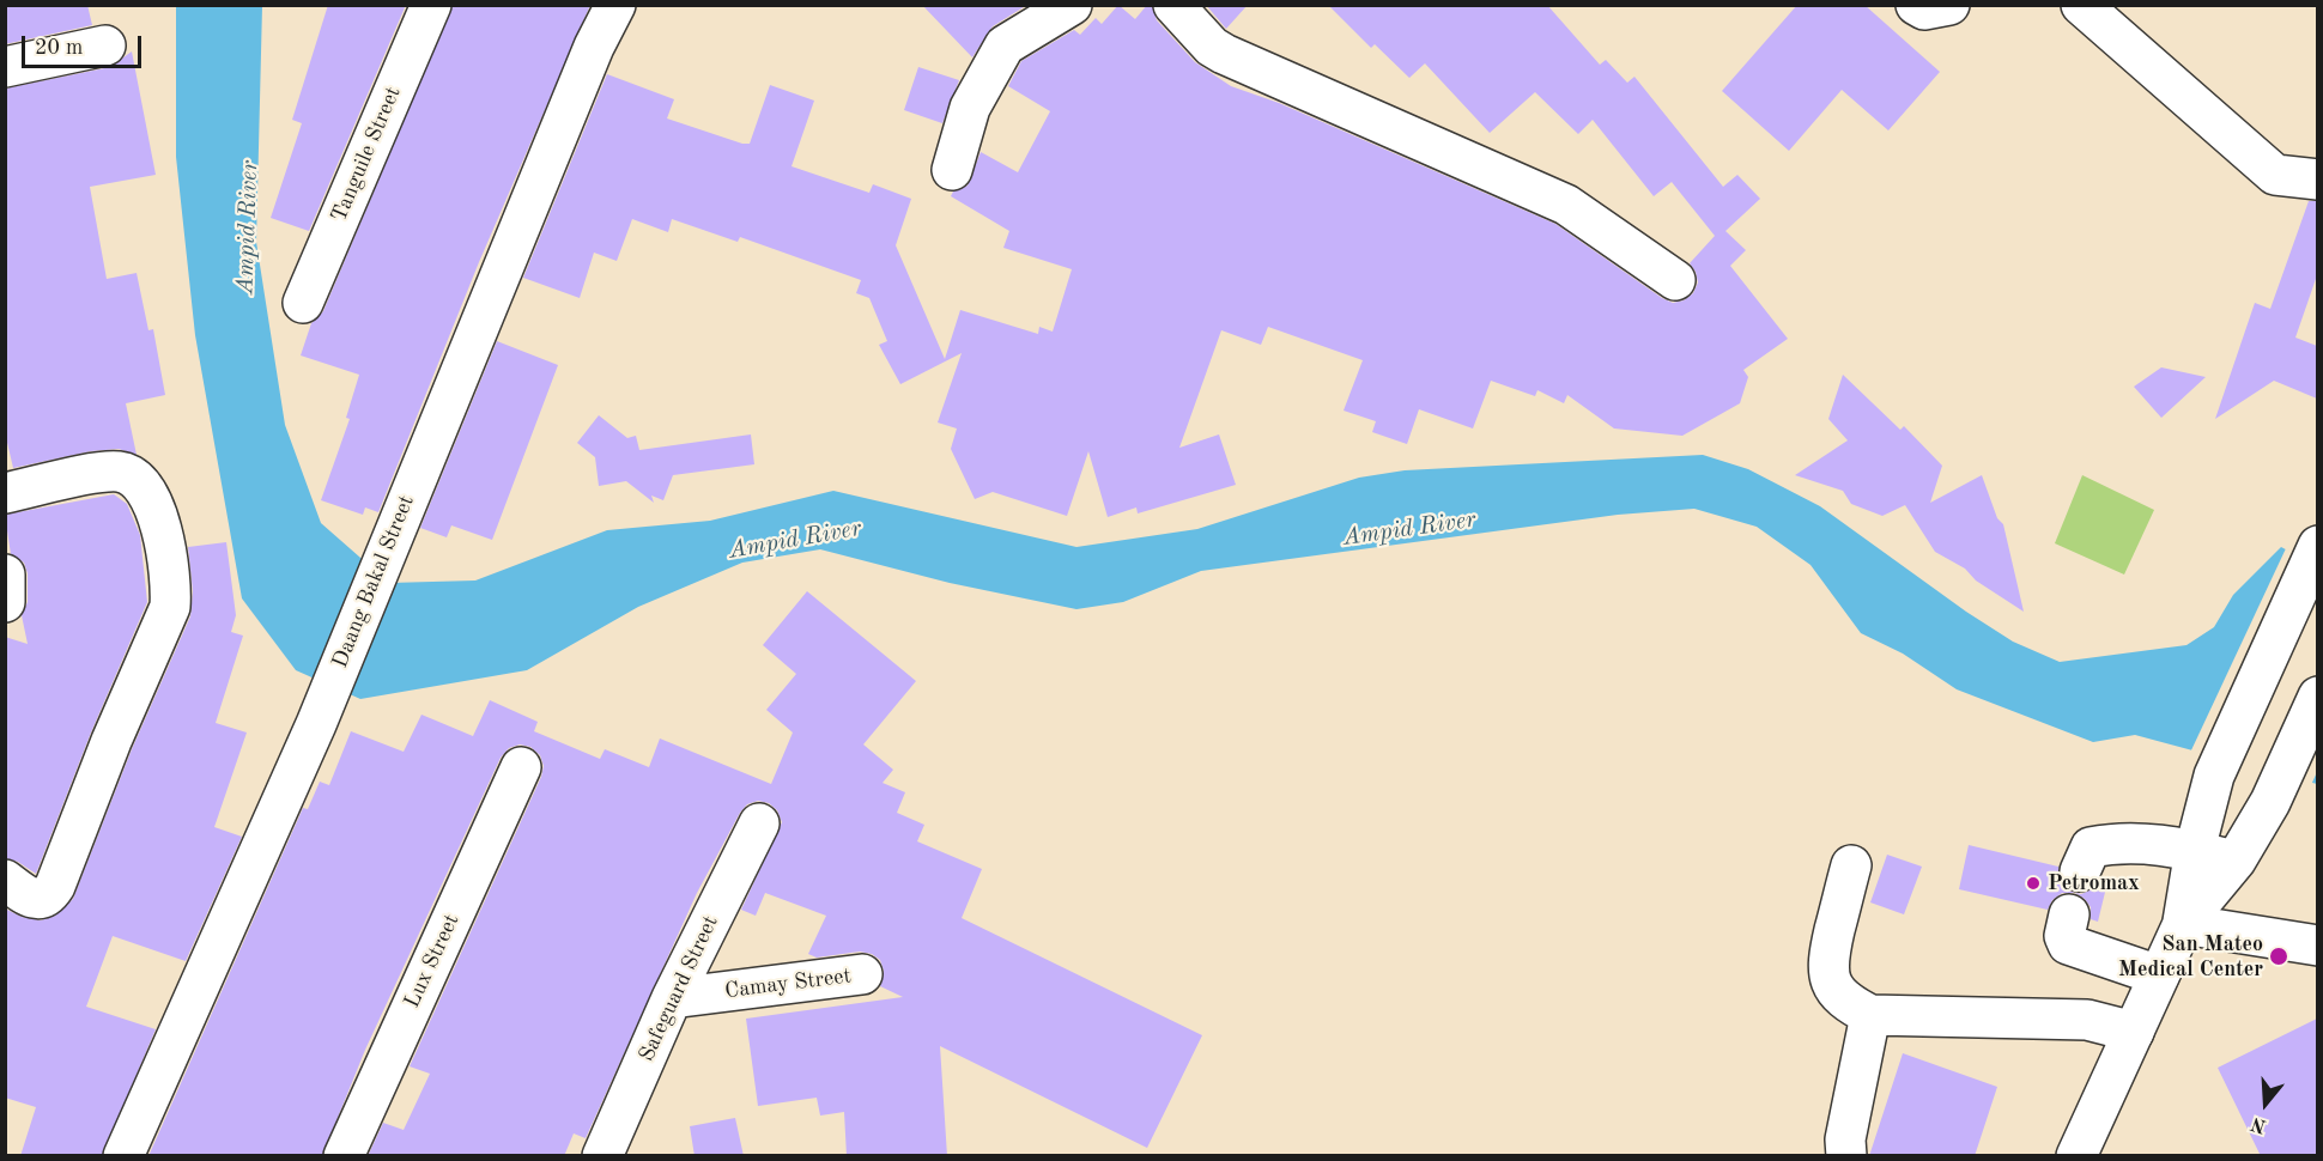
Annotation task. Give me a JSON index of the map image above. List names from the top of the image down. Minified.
{"streets":{"street":["Tanguile Street","Daang Bakal Street","Lux Street","Camay Street","Safeguard Street"]},"crossings":[["Camay Street","Safeguard Street"]],"water":["Ampid River"],"places":["Petromax","San Mateo Medical Center"],"scale_bar":"20 m","north":"bottom"}
